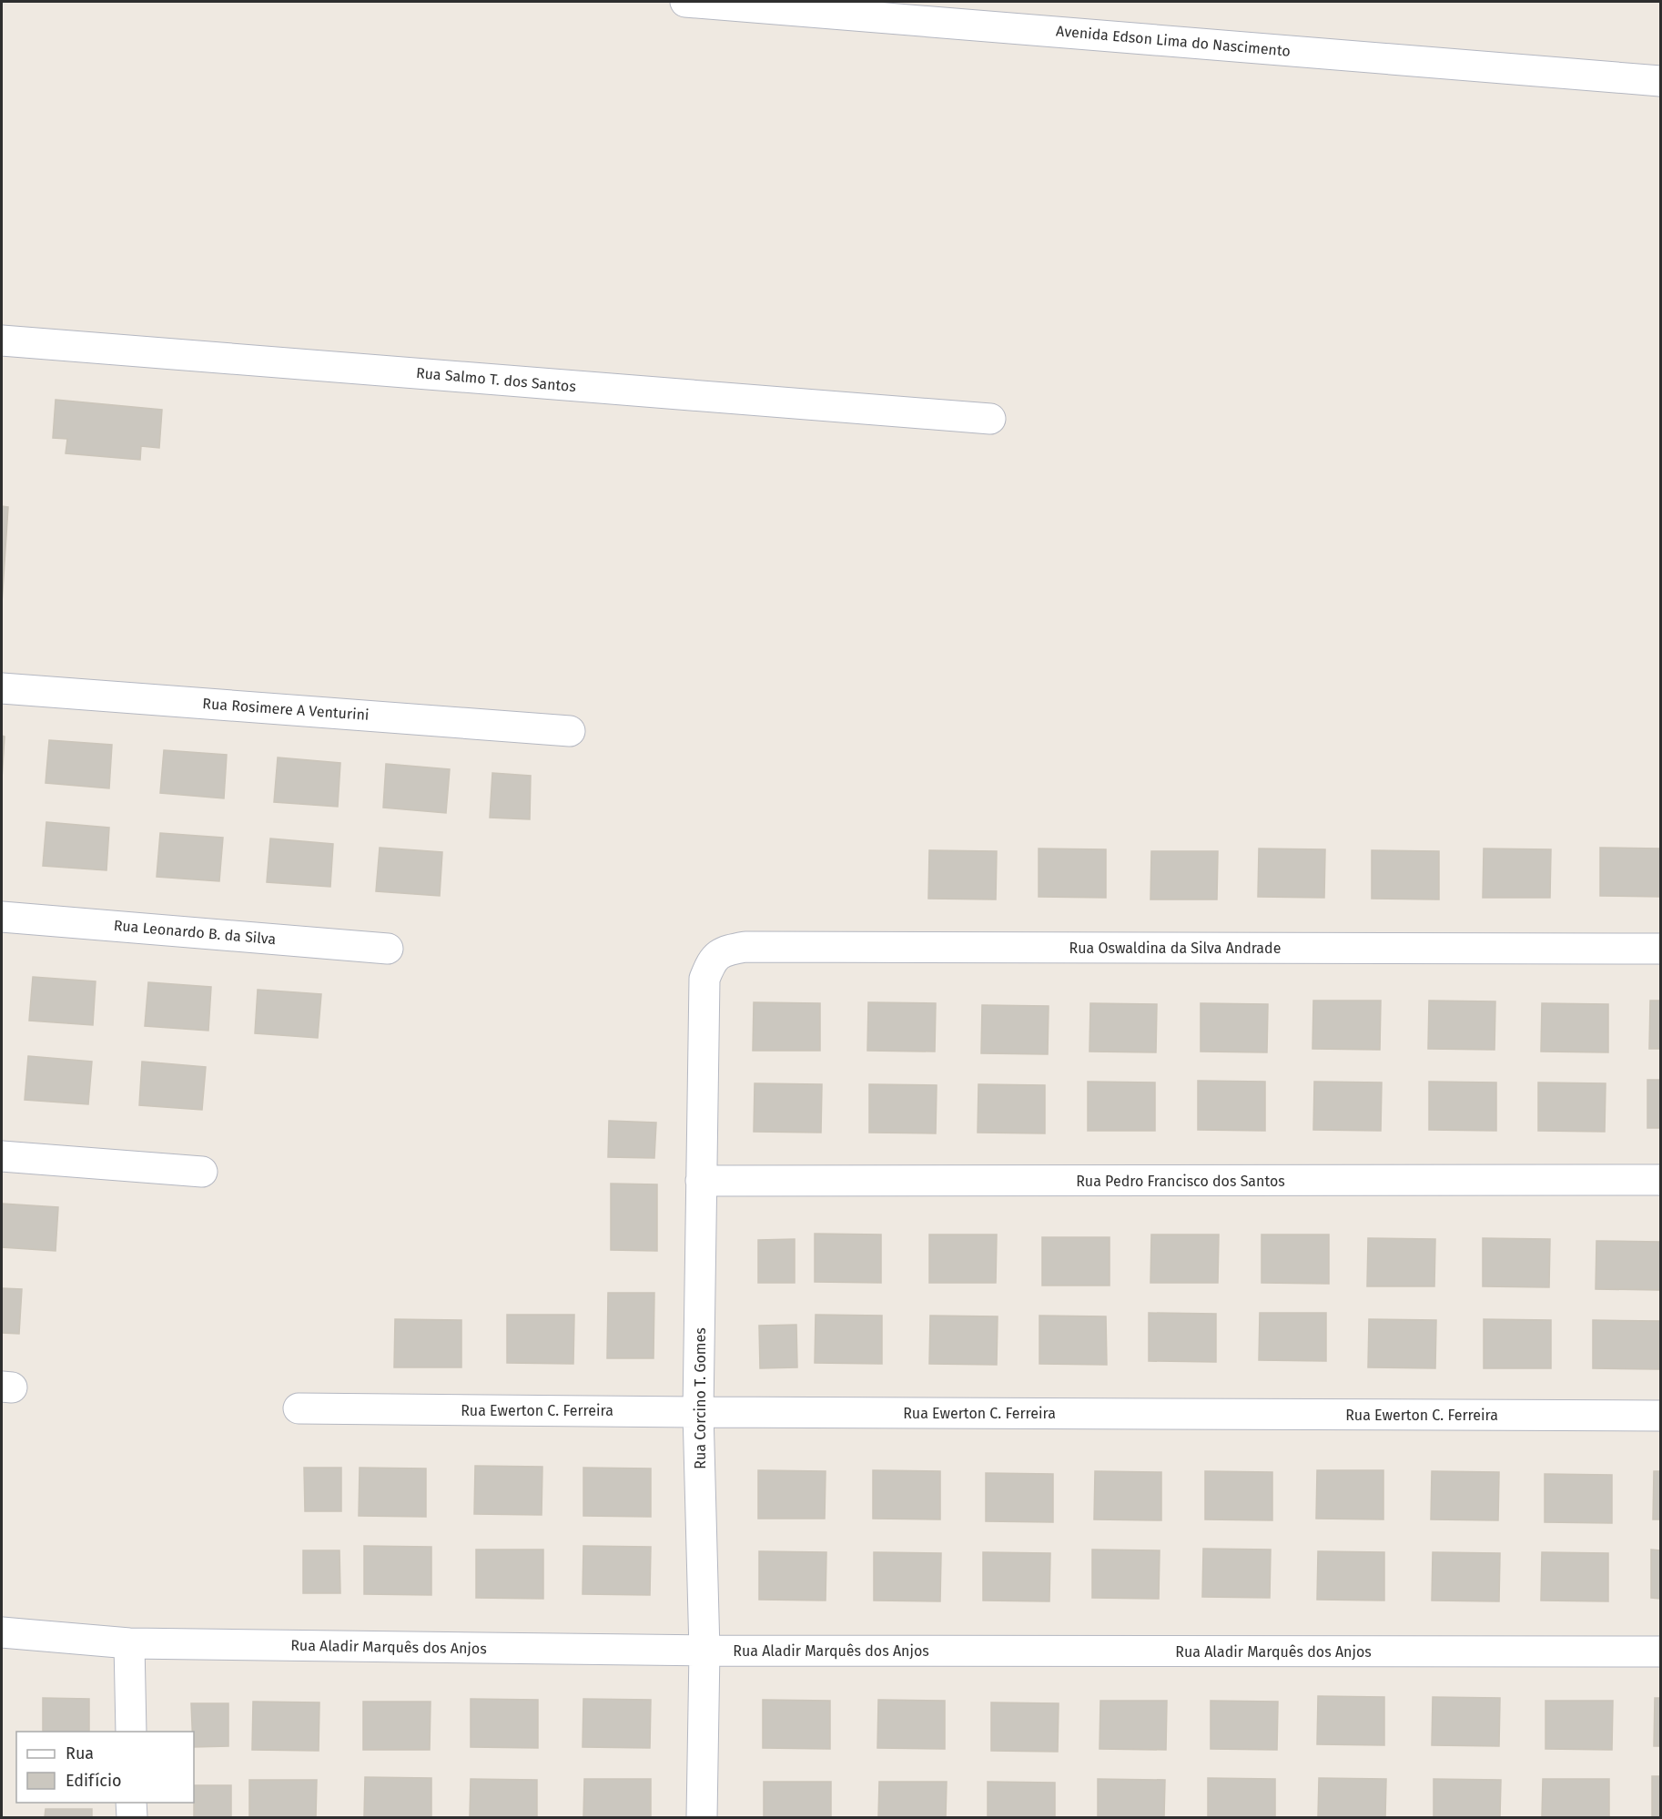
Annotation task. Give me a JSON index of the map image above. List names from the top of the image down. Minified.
{"streets":{"street":["Avenida Edson Lima do Nascimento","Rua Salmo T. dos Santos","Rua Rosimere A Venturini","Rua Leonardo B. da Silva","Rua Oswaldina da Silva Andrade","Rua Pedro Francisco dos Santos","Rua Corcino T. Gomes","Rua Ewerton C. Ferreira","Rua Aladir Marquês dos Anjos"]},"crossings":[["Rua Oswaldina da Silva Andrade","Rua Corcino T. Gomes"],["Rua Pedro Francisco dos Santos","Rua Corcino T. Gomes"],["Rua Corcino T. Gomes","Rua Ewerton C. Ferreira"],["Rua Corcino T. Gomes","Rua Aladir Marquês dos Anjos"]],"legend":["Rua","Edifício"]}
